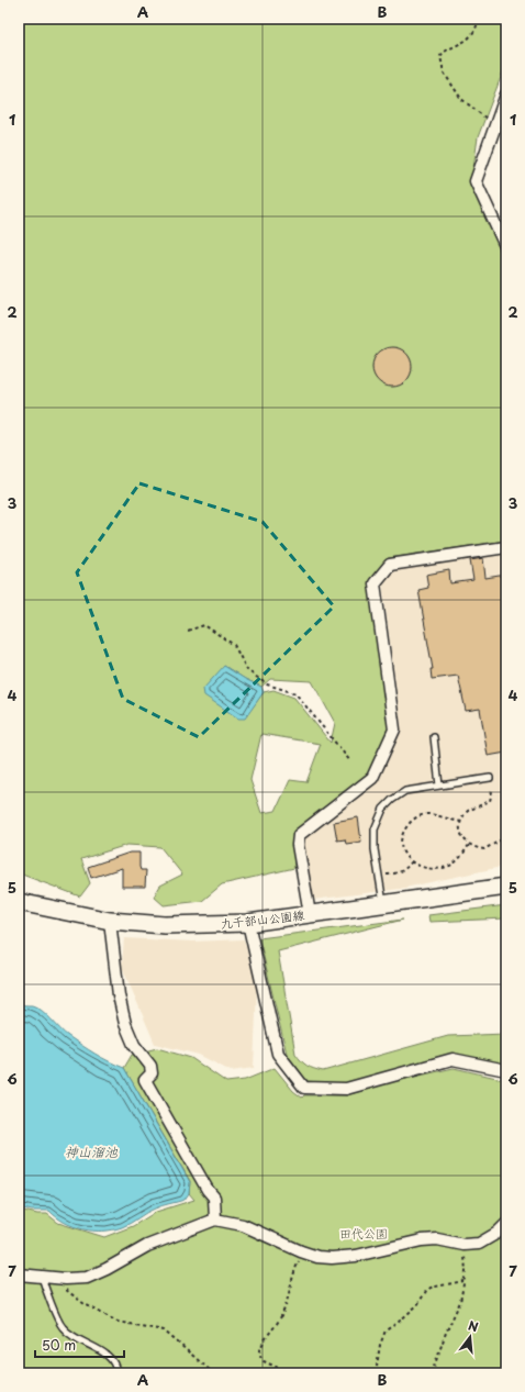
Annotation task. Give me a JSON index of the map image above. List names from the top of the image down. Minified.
{"streets":{"main road":["九千部山公園線"]},"water":["神山溜池"],"parks":["田代公園"],"scale_bar":"50 m","north":"top","grid":{"columns":["A","B"],"rows":["1","2","3","4","5","6","7"]}}
